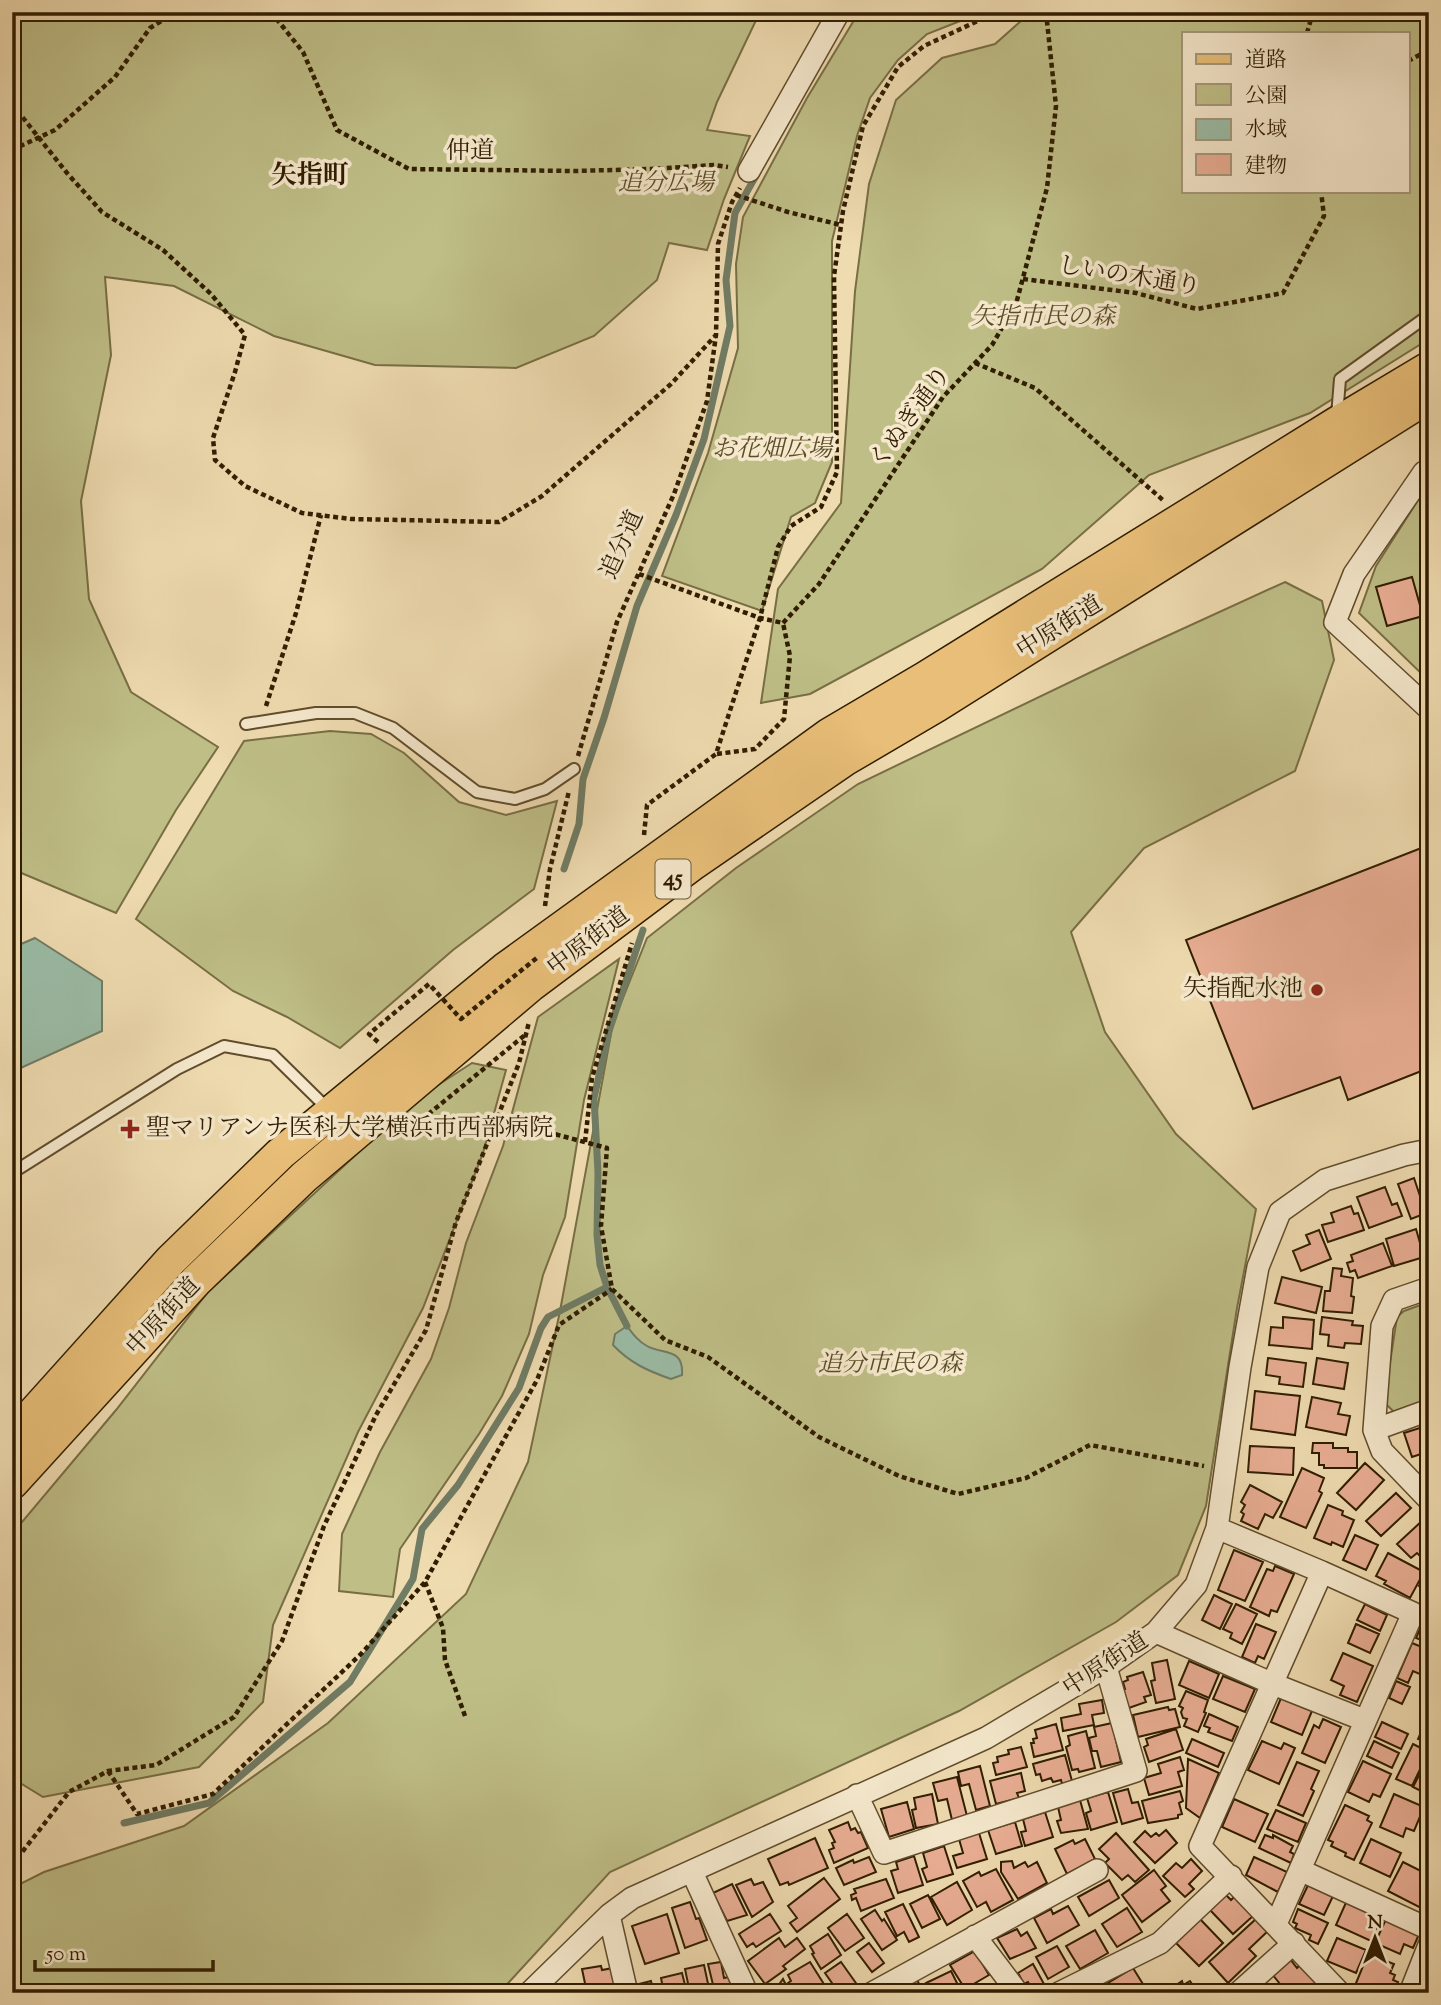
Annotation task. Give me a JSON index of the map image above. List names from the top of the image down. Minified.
{"streets":{"main road":["中原街道","45"],"path":["仲道","しいの木通り","くぬぎ通り","追分道"]},"crossings":[["仲道","追分道"],["しいの木通り","くぬぎ通り"]],"districts":["矢指町"],"parks":["追分広場","矢指市民の森","お花畑広場","追分市民の森"],"places":{"other":["矢指配水池"],"health":["聖マリアンナ医科大学横浜市西部病院"]},"legend":["道路","公園","水域","建物"],"scale_bar":"50 m","north":"top"}
